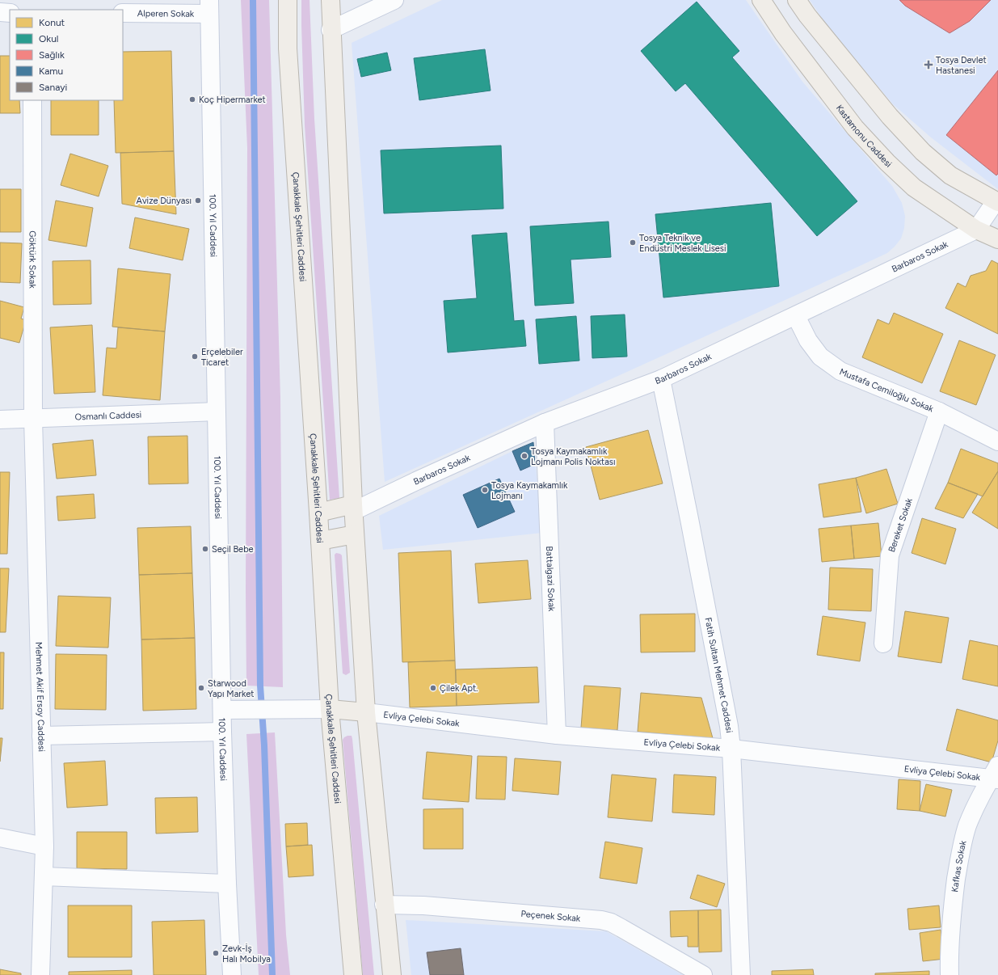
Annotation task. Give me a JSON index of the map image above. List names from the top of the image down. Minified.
{"streets":{"main road":["Kastamonu Caddesi","Çanakkale Şehitleri Caddesi"],"street":["Alperen Sokak","100. Yıl Caddesi","Barbaros Sokak","Göktürk Sokak","Mustafa Cemiloğlu Sokak","Osmanlı Caddesi","Bereket Sokak","Battalgazi Sokak","Fatih Sultan Mehmet Caddesi","Mehmet Akif Ersoy Caddesi","Evliya Çelebi Sokak","Kafkas Sokak","Peçenek Sokak"]},"crossings":[["Alperen Sokak","100. Yıl Caddesi"],["Kastamonu Caddesi","Barbaros Sokak"],["100. Yıl Caddesi","Osmanlı Caddesi"],["Barbaros Sokak","Mustafa Cemiloğlu Sokak"],["Barbaros Sokak","Battalgazi Sokak"],["Barbaros Sokak","Fatih Sultan Mehmet Caddesi"],["Göktürk Sokak","Osmanlı Caddesi"],["Göktürk Sokak","Mehmet Akif Ersoy Caddesi"],["Mustafa Cemiloğlu Sokak","Bereket Sokak"],["Osmanlı Caddesi","Mehmet Akif Ersoy Caddesi"],["Battalgazi Sokak","Evliya Çelebi Sokak"],["Fatih Sultan Mehmet Caddesi","Evliya Çelebi Sokak"],["Evliya Çelebi Sokak","Kafkas Sokak"]],"places":{"health":["Tosya Devlet Hastanesi"],"other":["Koç Hipermarket","Avize Dünyası","Tosya Teknik ve Endüstri Meslek Lisesi","Erçelebiler Ticaret","Tosya Kaymakamlık Lojmanı Polis Noktası","Tosya Kaymakamlık Lojmanı","Seçil Bebe","Starwood Yapı Market","Çilek Apt.","Zevk-İş Halı Mobilya"]},"legend":["Konut","Okul","Sağlık","Kamu","Sanayi"]}
